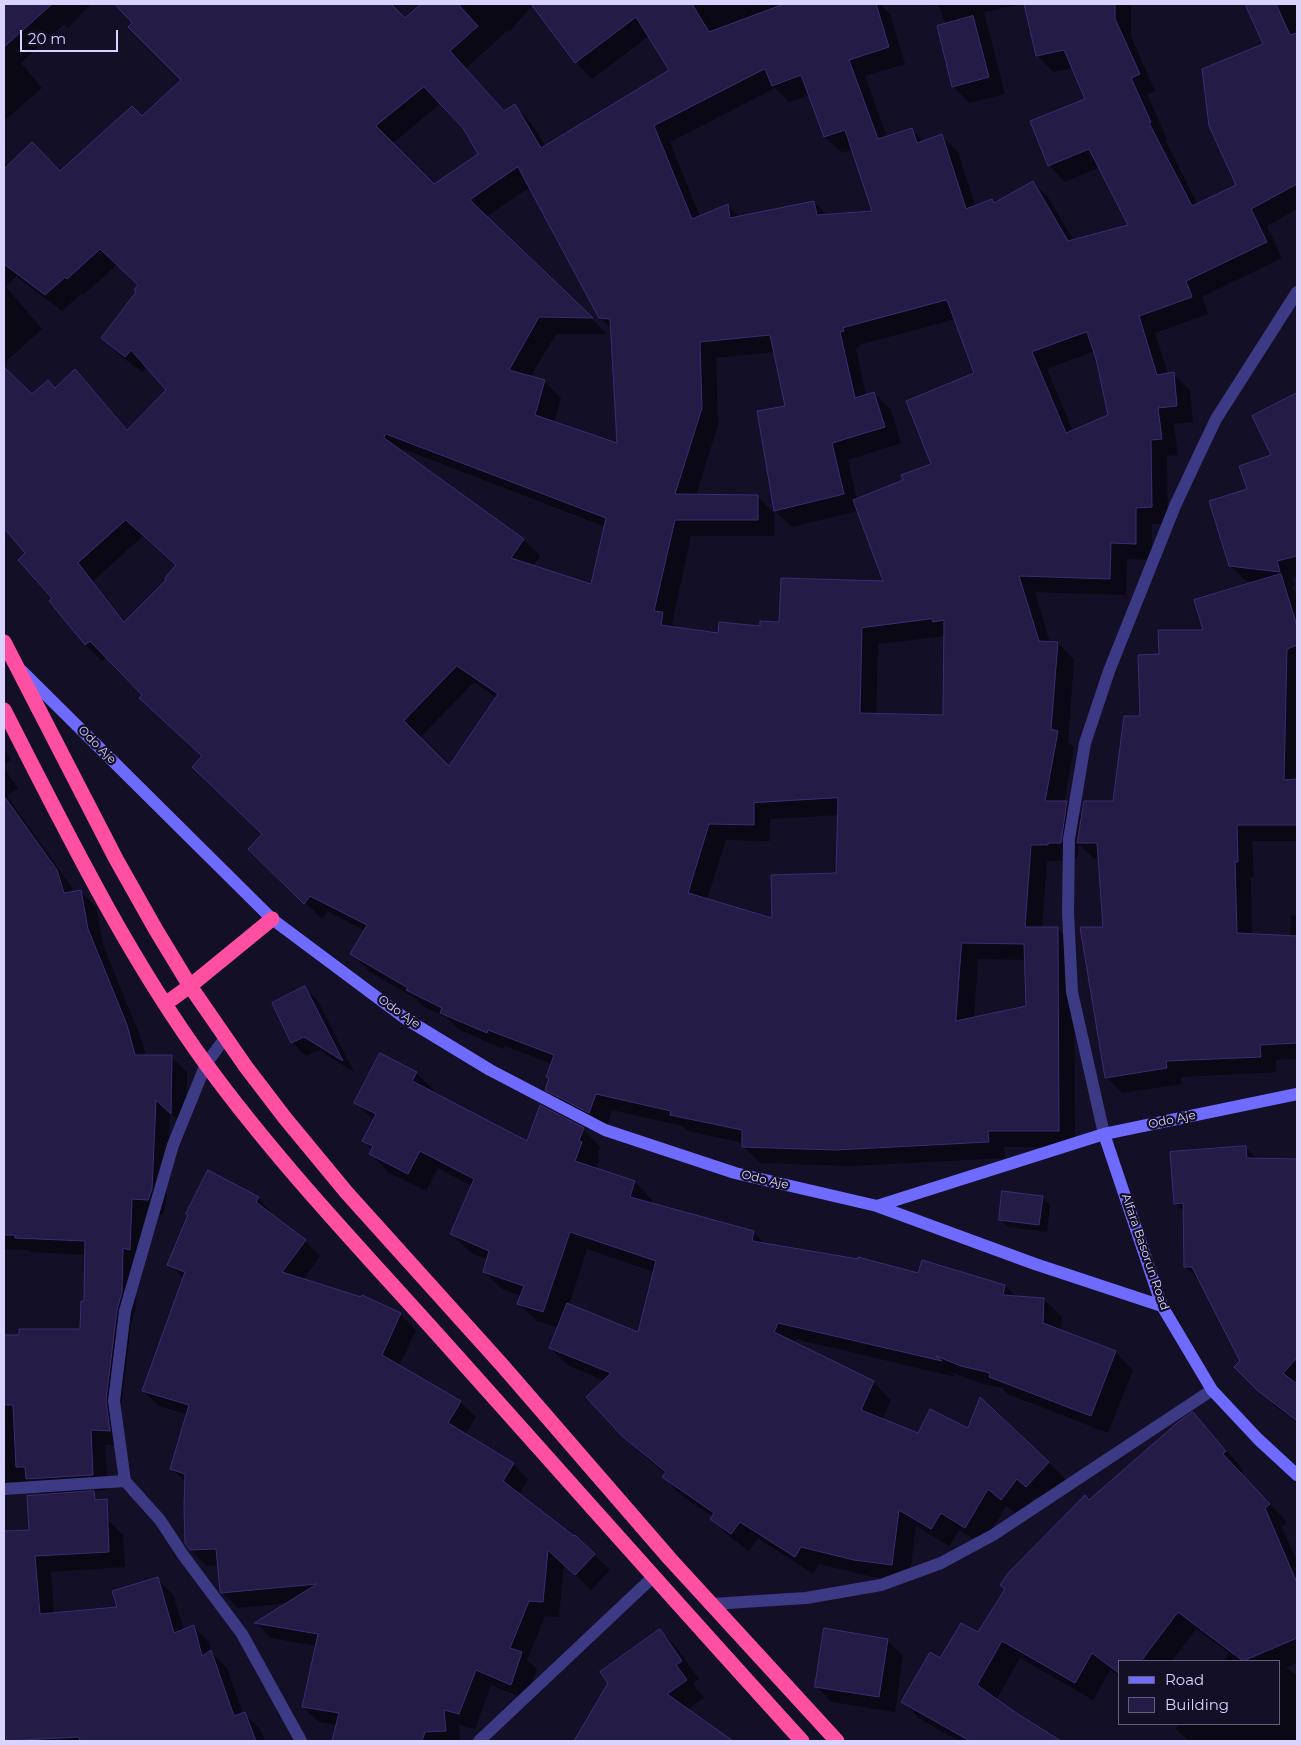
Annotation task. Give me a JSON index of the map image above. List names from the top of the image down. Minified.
{"streets":{"street":["Odo Aje","Alfara Basorun Road"]},"crossings":[["Odo Aje","Alfara Basorun Road"]],"legend":["Road","Building"],"scale_bar":"20 m"}
